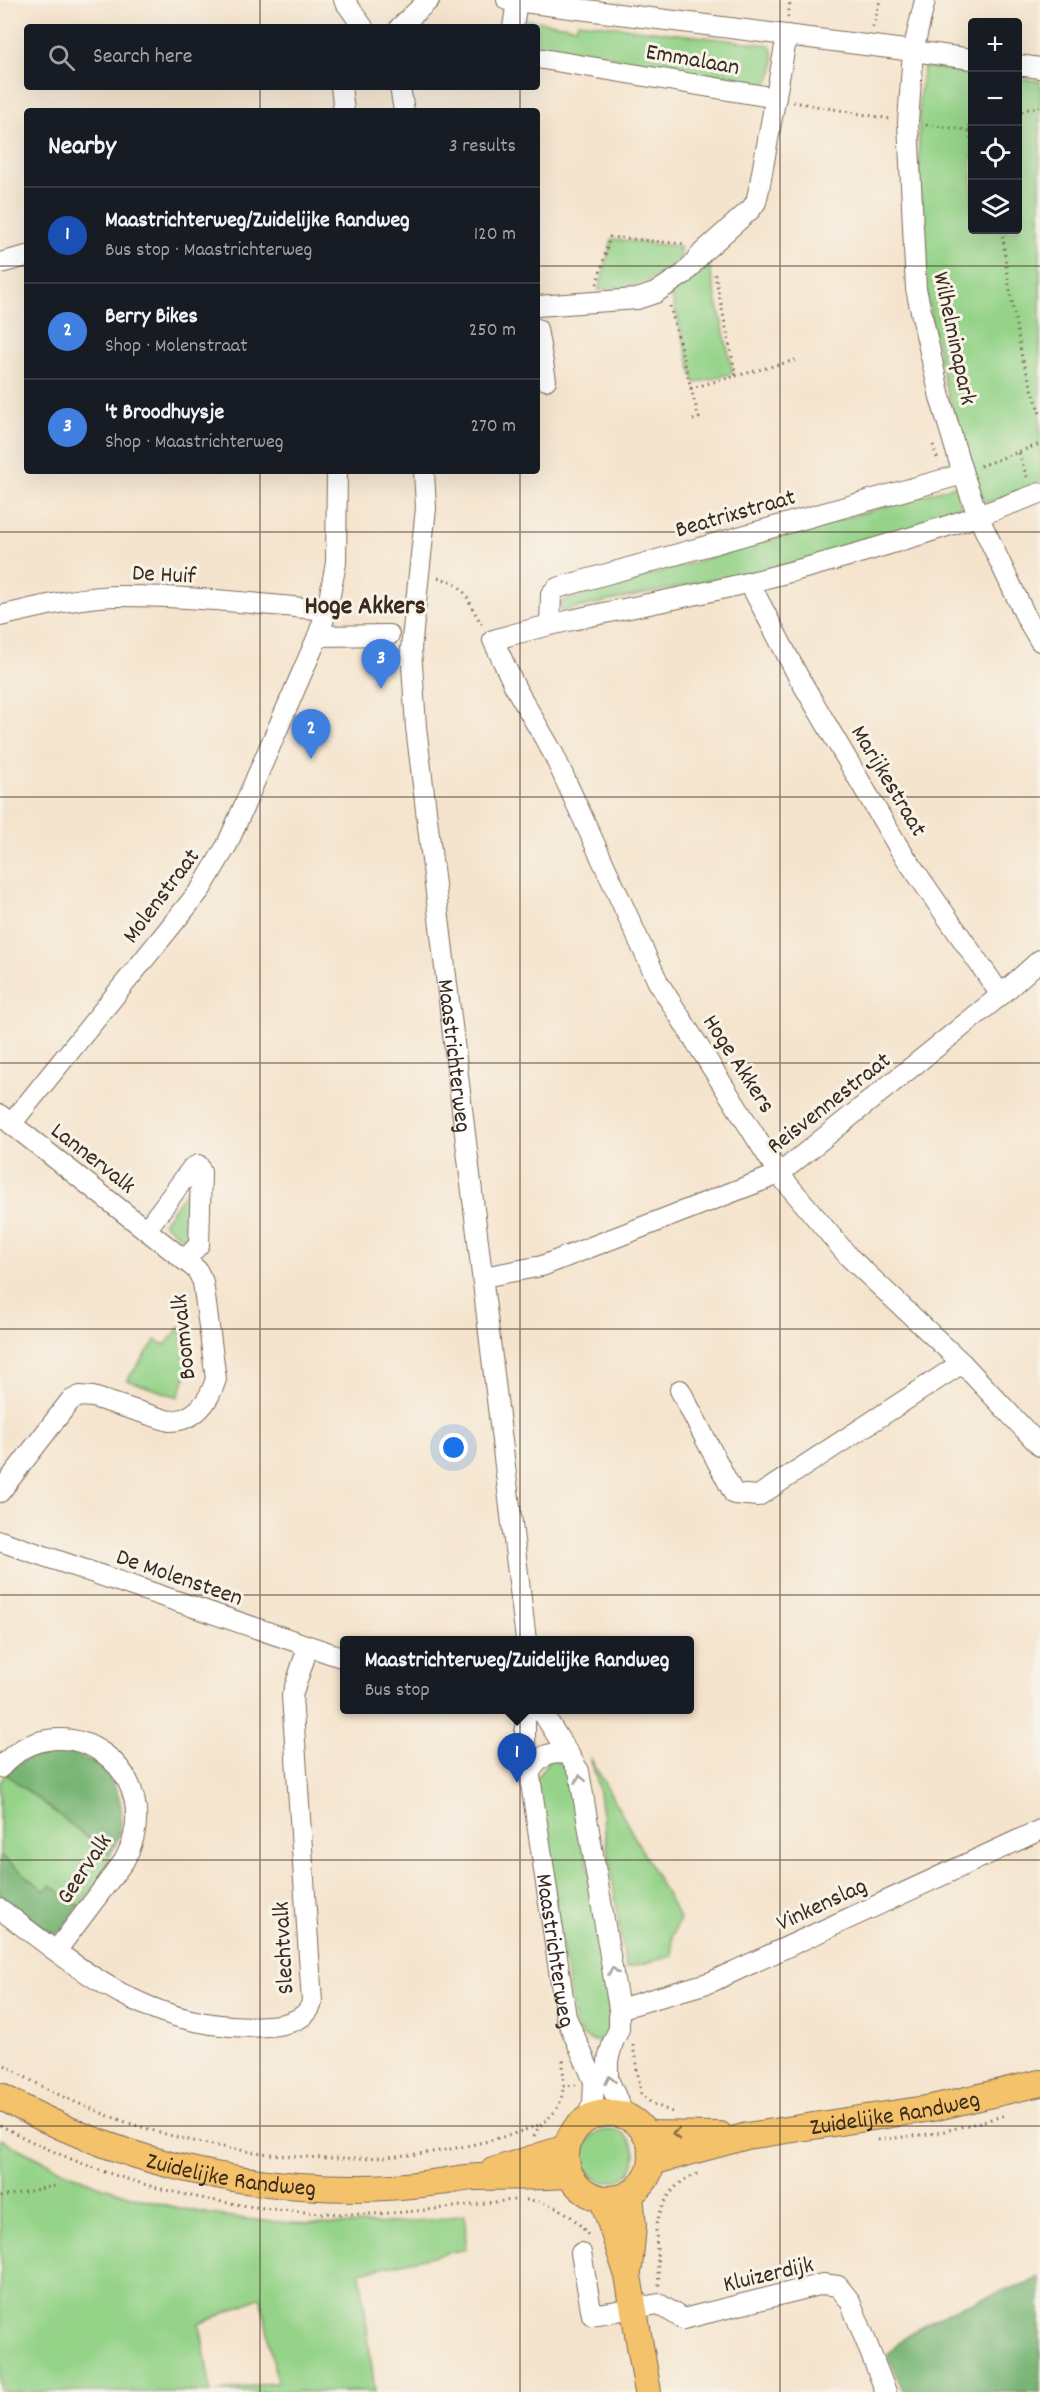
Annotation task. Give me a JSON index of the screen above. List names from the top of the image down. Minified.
{"streets":{"main road":["Zuidelijke Randweg"],"street":["Emmalaan","Wilhelminapark","Beatrixstraat","De Huif","Marijkestraat","Molenstraat","Maastrichterweg","Hoge Akkers","Reisvennestraat","Lannervalk","Boomvalk","De Molensteen","Geervalk","Vinkenslag","Slechtvalk","Kluizerdijk"]},"crossings":[["Emmalaan","Wilhelminapark"],["Wilhelminapark","Beatrixstraat"],["De Huif","Molenstraat"],["Marijkestraat","Reisvennestraat"],["Molenstraat","Lannervalk"],["Maastrichterweg","Reisvennestraat"],["Maastrichterweg","Vinkenslag"],["Maastrichterweg","Zuidelijke Randweg"],["Hoge Akkers","Reisvennestraat"],["Lannervalk","Boomvalk"],["De Molensteen","Slechtvalk"],["Geervalk","Slechtvalk"]],"districts":["Hoge Akkers"],"page":{"map_buttons":["+","−"],"search":"Search here","heading":["Nearby","3 results"],"list":[{"mark":"1","name":"Maastrichterweg/Zuidelijke Randweg","note":"Bus stop · Maastrichterweg","value":"120 m"},{"mark":"2","name":"Berry Bikes","note":"Shop · Molenstraat","value":"250 m"},{"mark":"3","name":"'t Broodhuysje","note":"Shop · Maastrichterweg","value":"270 m"}],"pins":["3","2","1"],"popup":["Maastrichterweg/Zuidelijke Randweg","Bus stop"]}}
